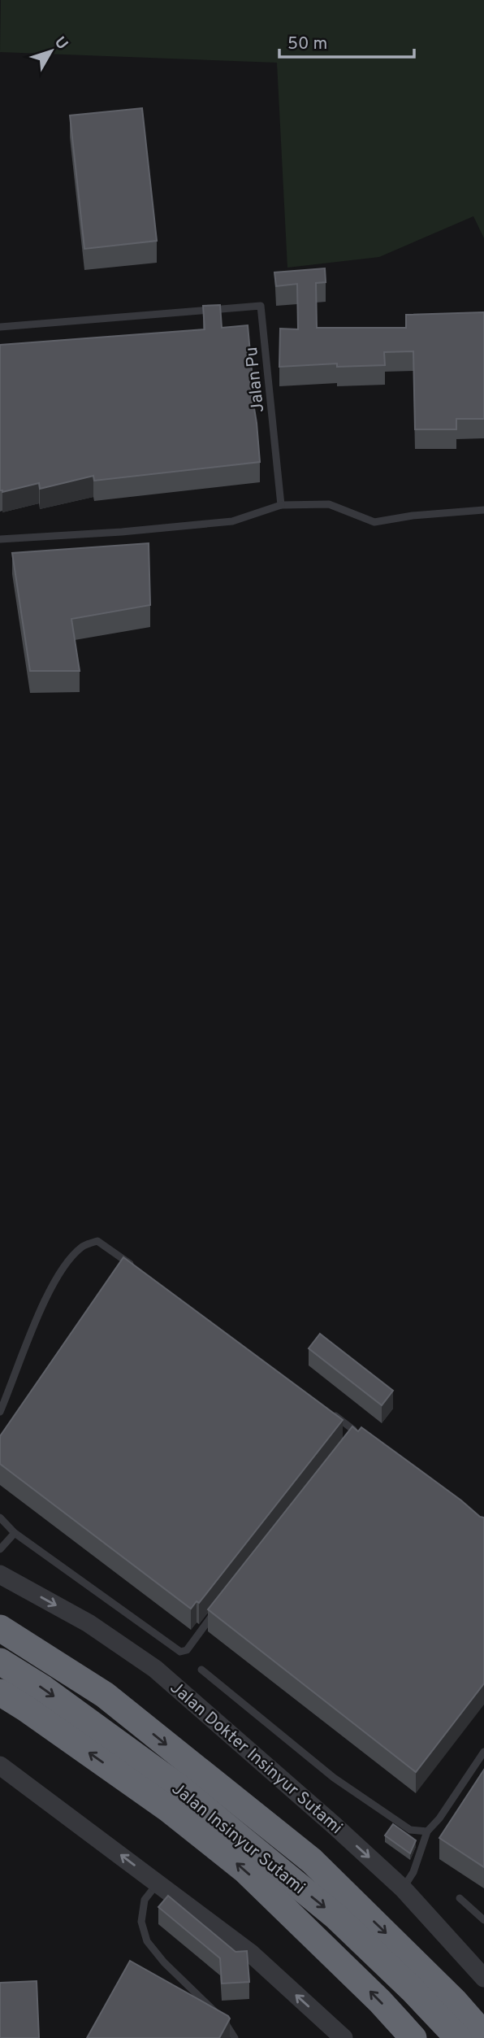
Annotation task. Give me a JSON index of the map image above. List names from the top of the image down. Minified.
{"streets":{"highway":["Jalan Insinyur Sutami"],"street":["Jalan Dokter Insinyur Sutami"],"lane":["Jalan Pu"]},"scale_bar":"50 m","north":"top right"}
